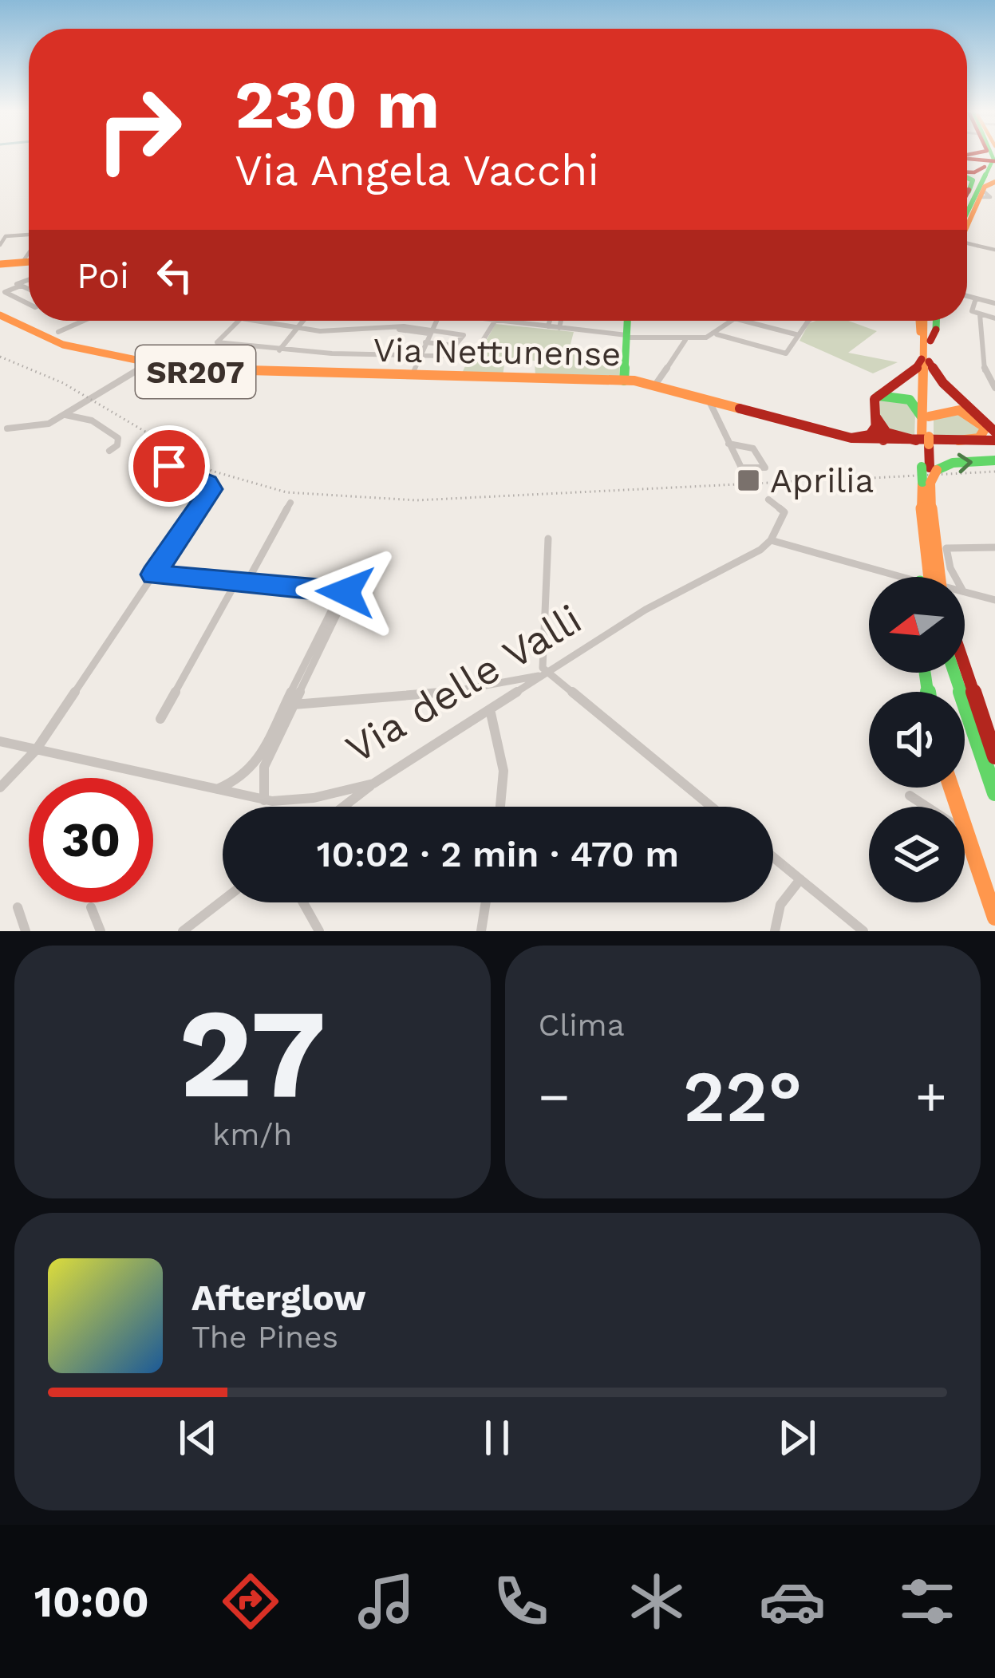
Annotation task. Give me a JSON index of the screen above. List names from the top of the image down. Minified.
{"streets":{"main road":["Via Nettunense","SR207"],"street":["Via delle Valli"]},"places":{"transit":["Aprilia"]},"north":"left","page":{"turn":["230 m","Via Angela Vacchi"],"then":"Poi","limit":"30","trip":"10:02 · 2 min · 470 m","tile":[["27","km/h"],"Clima"],"heat":["−","22°","+"],"song":["Afterglow","The Pines"],"tabs":"10:00"}}
